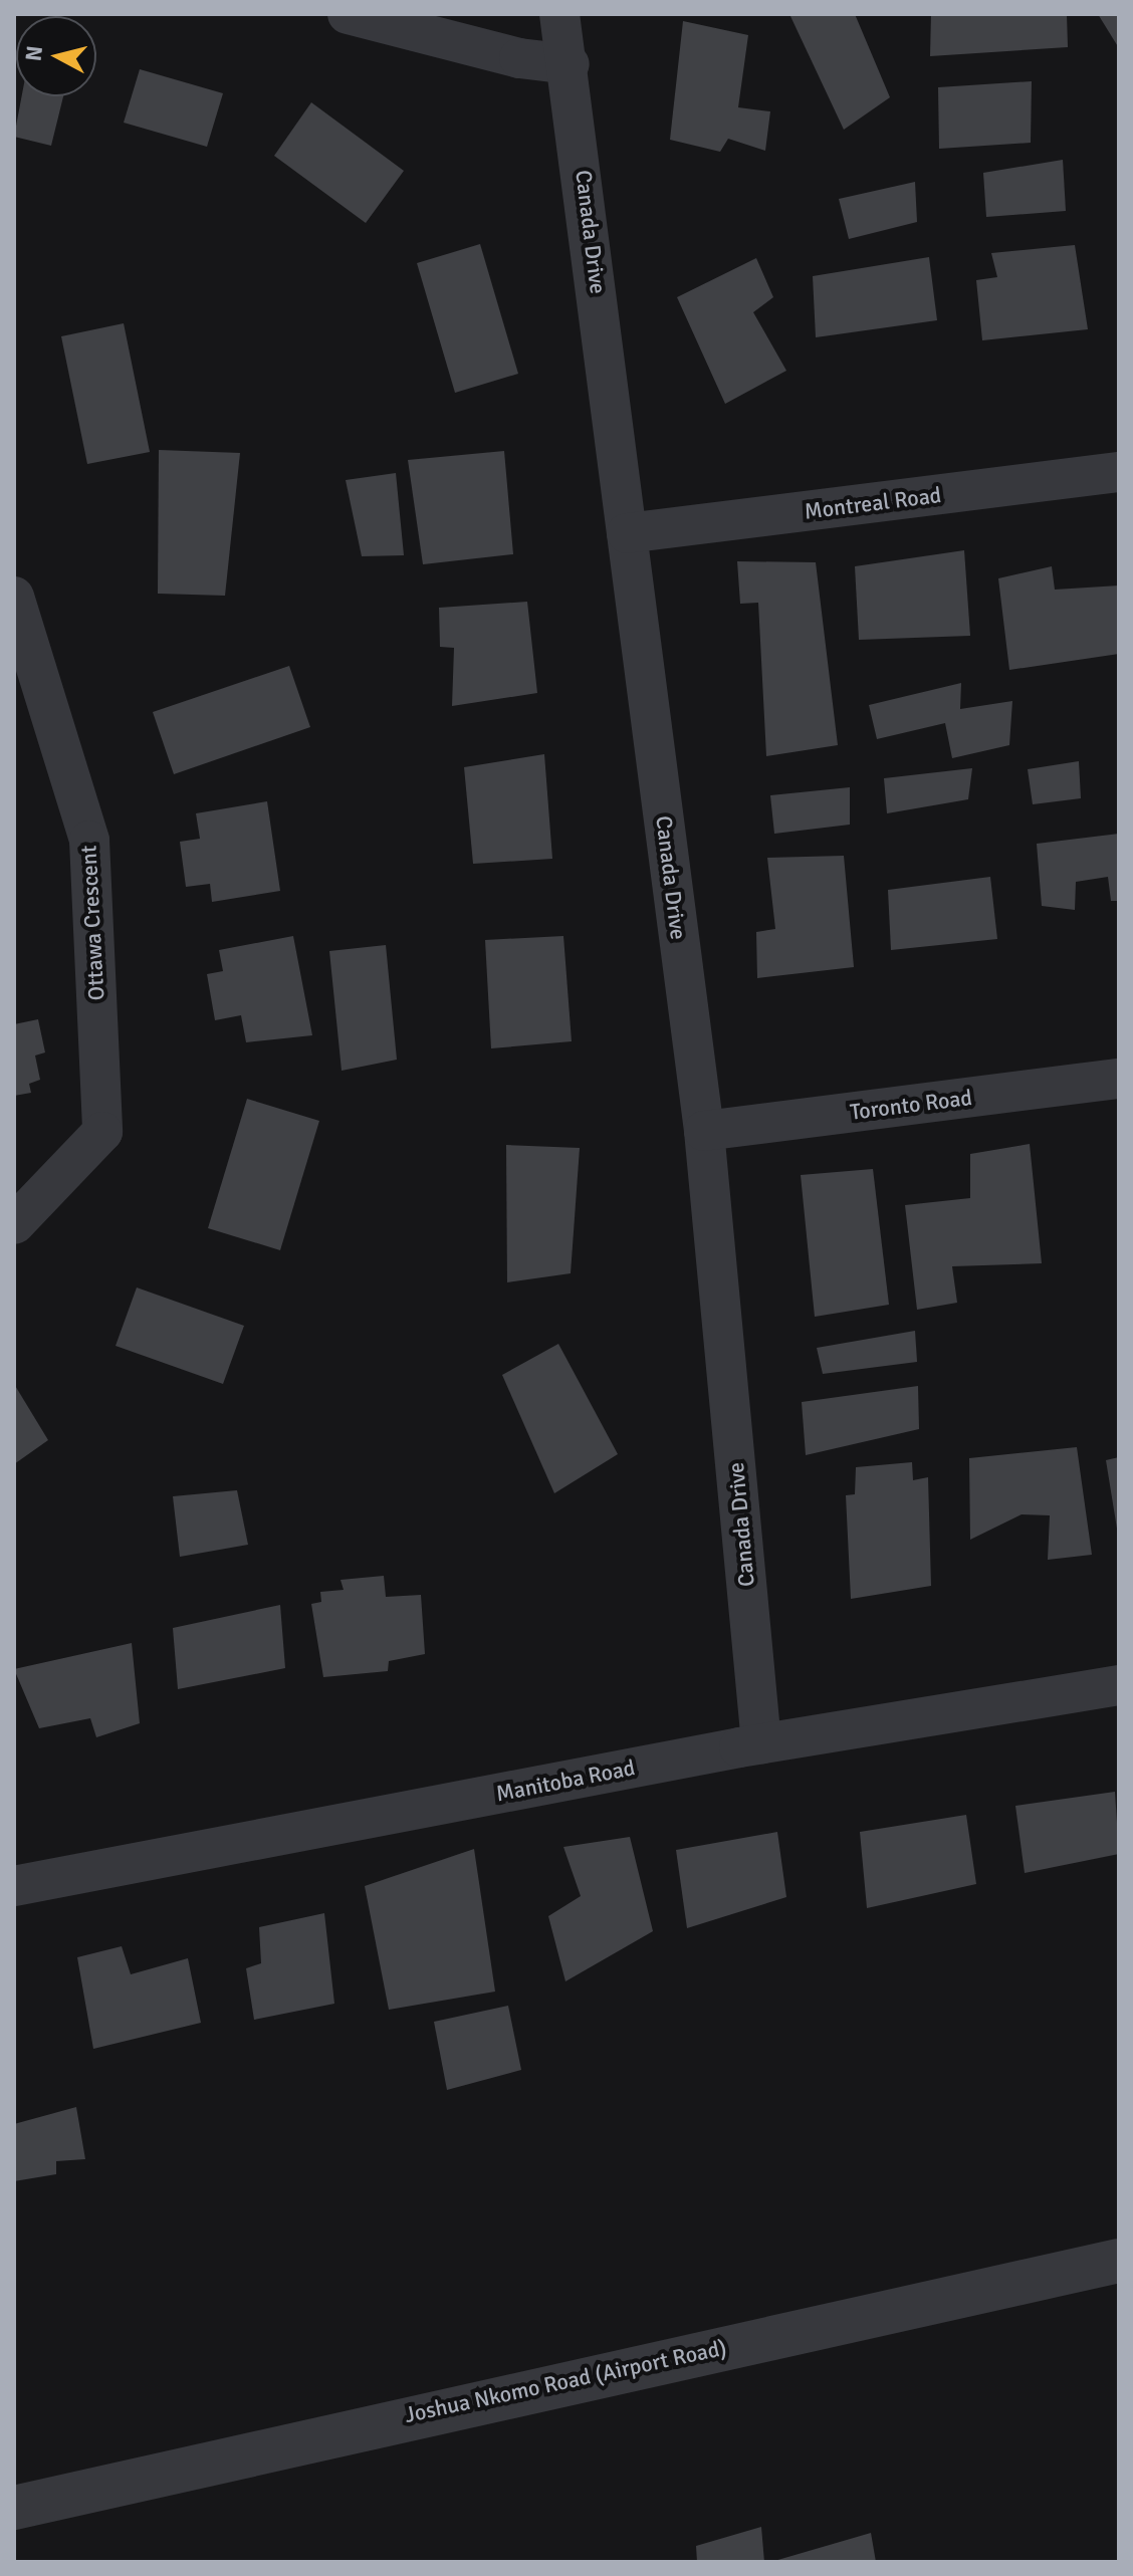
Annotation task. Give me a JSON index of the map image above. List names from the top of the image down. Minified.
{"streets":{"street":["Canada Drive","Montreal Road","Ottawa Crescent","Toronto Road","Manitoba Road","Joshua Nkomo Road (Airport Road)"]},"crossings":[["Canada Drive","Montreal Road"],["Canada Drive","Toronto Road"],["Canada Drive","Manitoba Road"]],"north":"left"}
